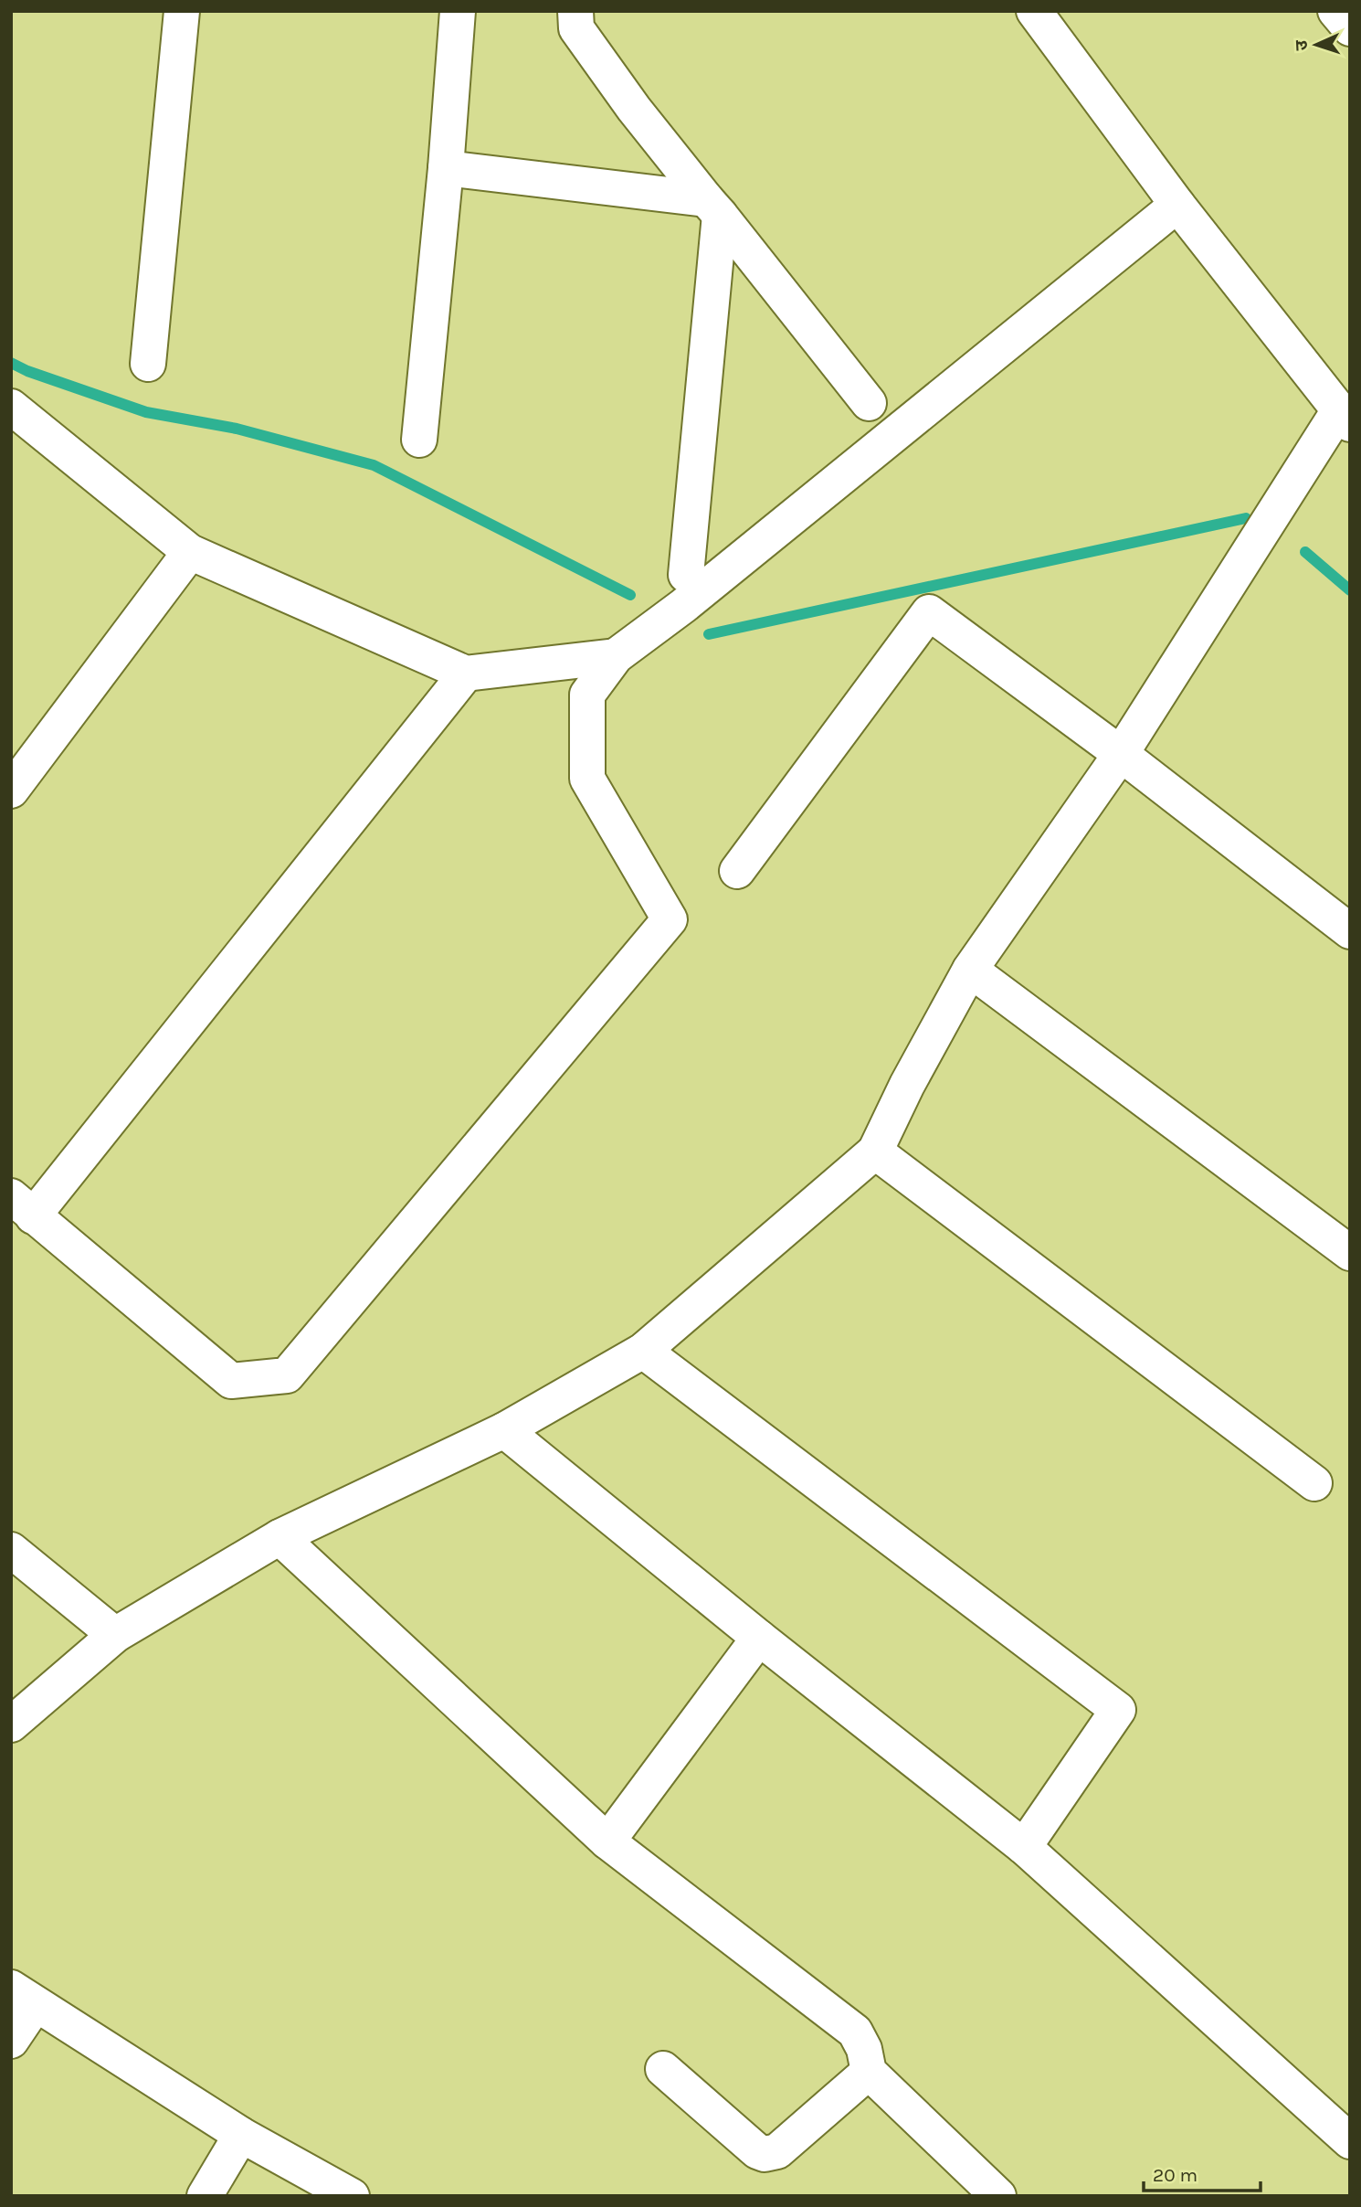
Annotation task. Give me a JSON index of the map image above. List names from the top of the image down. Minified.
{"scale_bar":"20 m","north":"left"}
